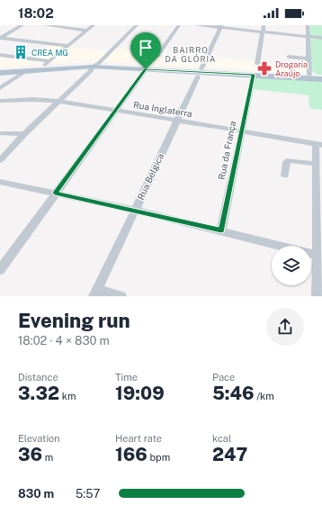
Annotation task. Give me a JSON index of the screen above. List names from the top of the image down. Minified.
{"streets":{"street":["Rua Inglaterra","Rua da França","Rua Bélgica"]},"crossings":[["Rua Inglaterra","Rua da França"],["Rua Inglaterra","Rua Bélgica"]],"districts":["BAIRRO DA GLÓRIA"],"places":{"building":["CREA MG"],"pharmacy":["Drogaria Araújo"]},"page":{"status":"18:02","heading":["Evening run","18:02 · 4 × 830 m"],"stats":[["Distance","3.32 km"],["Time","19:09"],["Pace","5:46 /km"],["Elevation","36 m"],["Heart rate","166 bpm"],["kcal","247"]],"list":[{"name":"830 m","note":"5:57"}]}}
